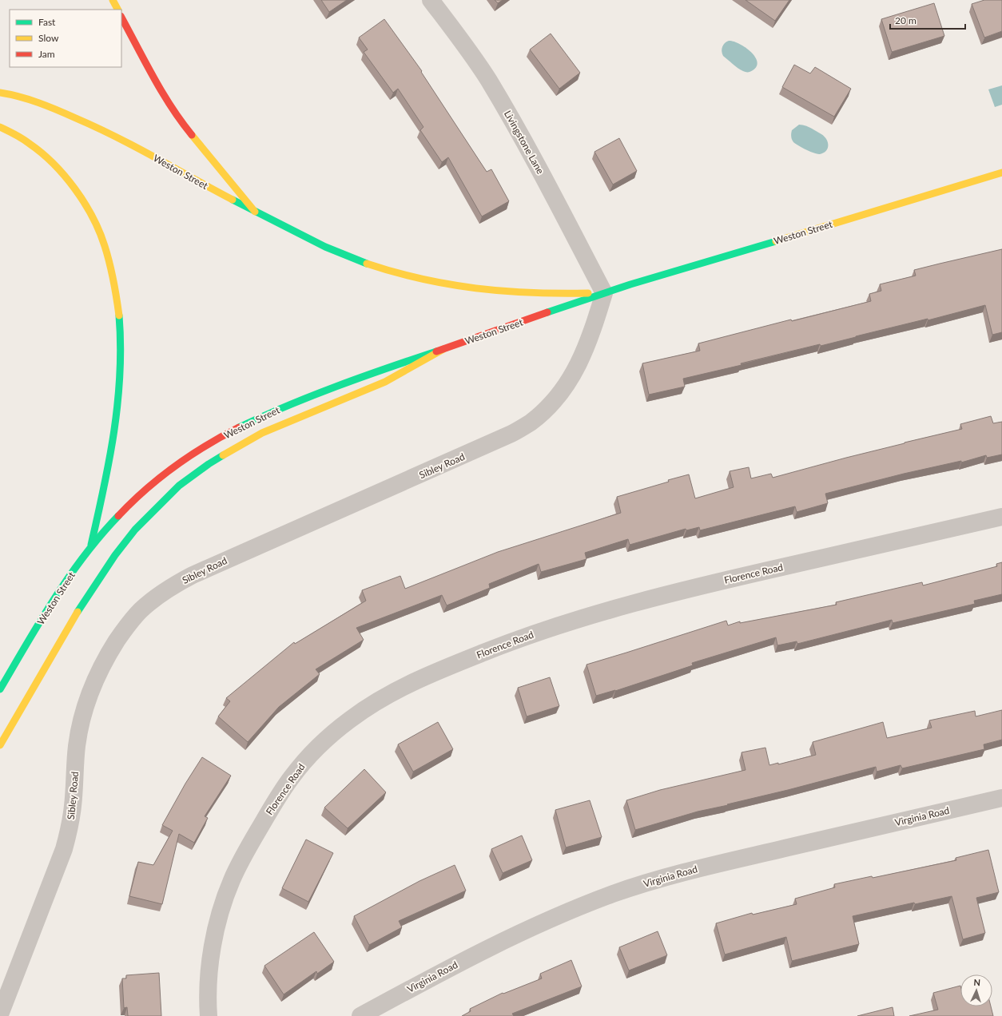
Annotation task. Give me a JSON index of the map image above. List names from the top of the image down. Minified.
{"streets":{"main road":["Weston Street"],"street":["Livingstone Lane","Sibley Road","Florence Road","Virginia Road"]},"crossings":[["Livingstone Lane","Weston Street"],["Livingstone Lane","Sibley Road"],["Weston Street","Sibley Road"]],"legend":["Fast","Slow","Jam"],"scale_bar":"20 m","north":"top"}
